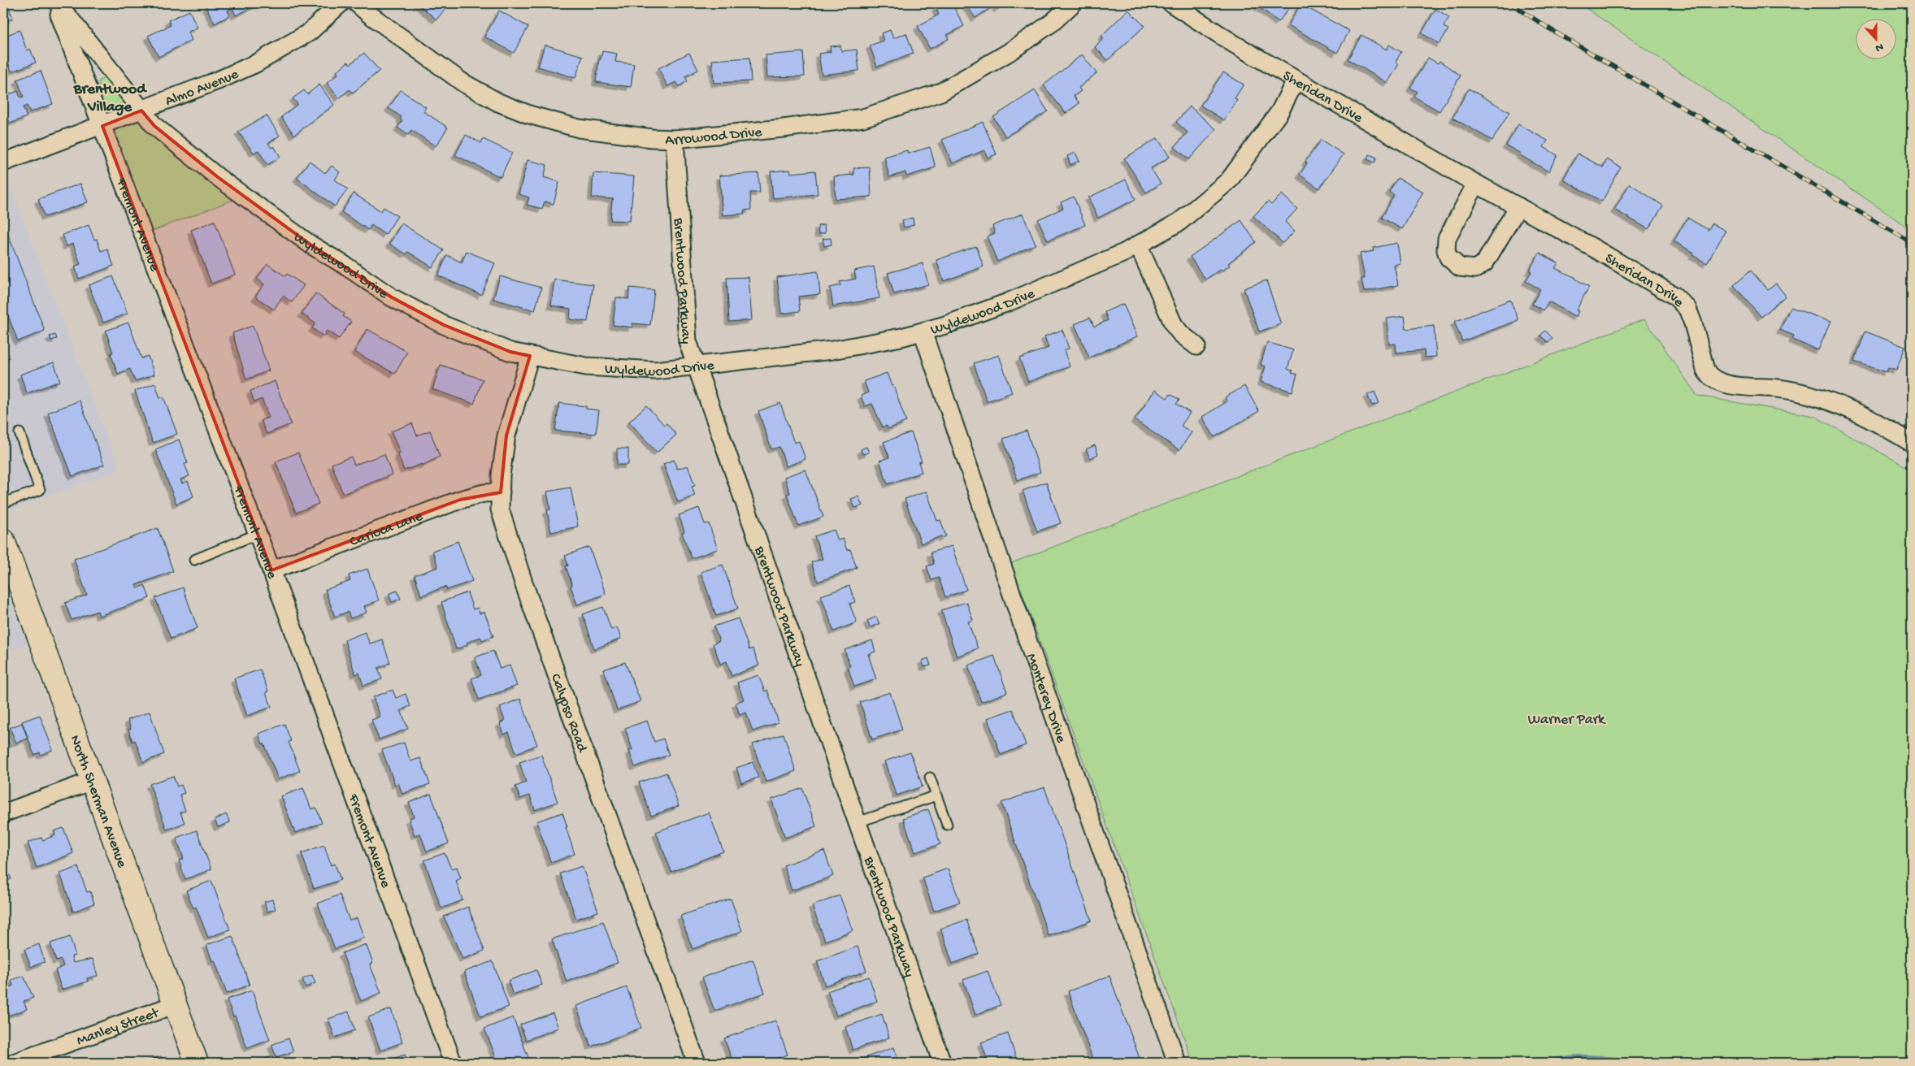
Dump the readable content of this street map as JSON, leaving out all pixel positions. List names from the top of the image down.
{
  "streets": {
    "street": [
      "Almo Avenue",
      "Sheridan Drive",
      "Arrowood Drive",
      "Fremont Avenue",
      "Wyldewood Drive",
      "Brentwood Parkway",
      "Carioca Lane",
      "Monterey Drive",
      "Calypso Road",
      "North Sherman Avenue",
      "Manley Street"
    ]
  },
  "crossings": [
    ["Almo Avenue", "Fremont Avenue"],
    ["Almo Avenue", "Wyldewood Drive"],
    ["Sheridan Drive", "Wyldewood Drive"],
    ["Arrowood Drive", "Brentwood Parkway"],
    ["Fremont Avenue", "Wyldewood Drive"],
    ["Fremont Avenue", "Carioca Lane"],
    ["Wyldewood Drive", "Brentwood Parkway"],
    ["Wyldewood Drive", "Monterey Drive"],
    ["Wyldewood Drive", "Calypso Road"],
    ["Carioca Lane", "Calypso Road"],
    ["North Sherman Avenue", "Manley Street"]
  ],
  "districts": ["Brentwood Village"],
  "parks": ["Warner Park"],
  "north": "bottom"
}
